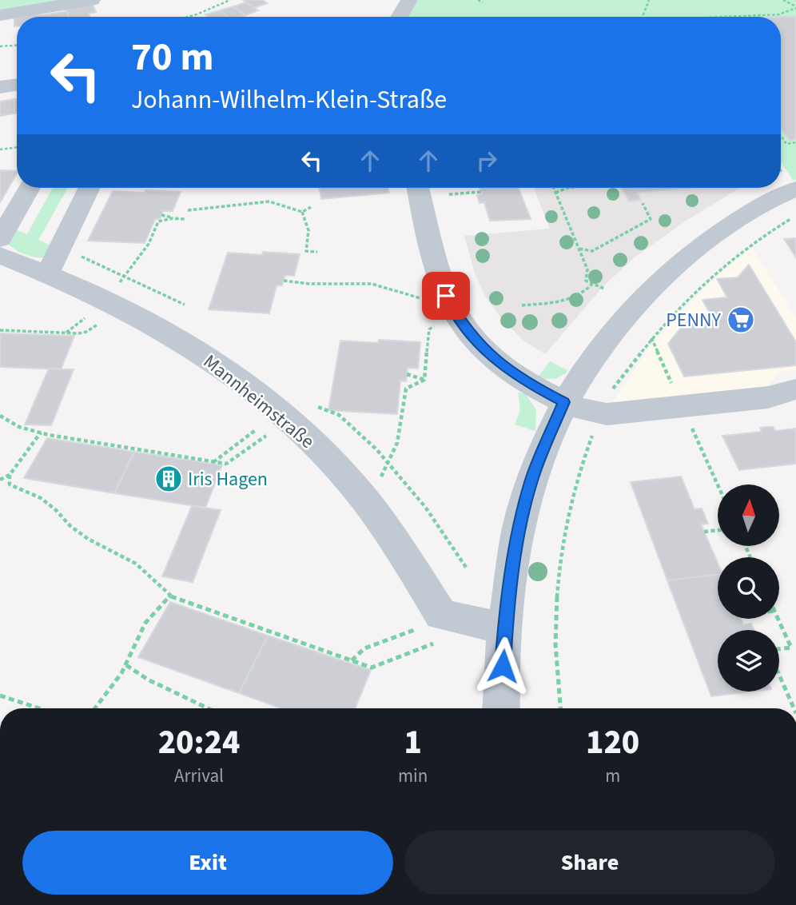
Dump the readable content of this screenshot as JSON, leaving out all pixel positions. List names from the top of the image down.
{
  "streets": {
    "street": ["Mannheimstraße"]
  },
  "places": {
    "supermarket": ["PENNY"],
    "building": ["Iris Hagen"]
  },
  "north": "top",
  "page": {
    "turn": ["70 m", "Johann-Wilhelm-Klein-Straße"],
    "eta": [
      "20:24",
      "Arrival",
      "1",
      "min",
      "120",
      "m"
    ],
    "buttons": ["Exit", "Share"]
  }
}
